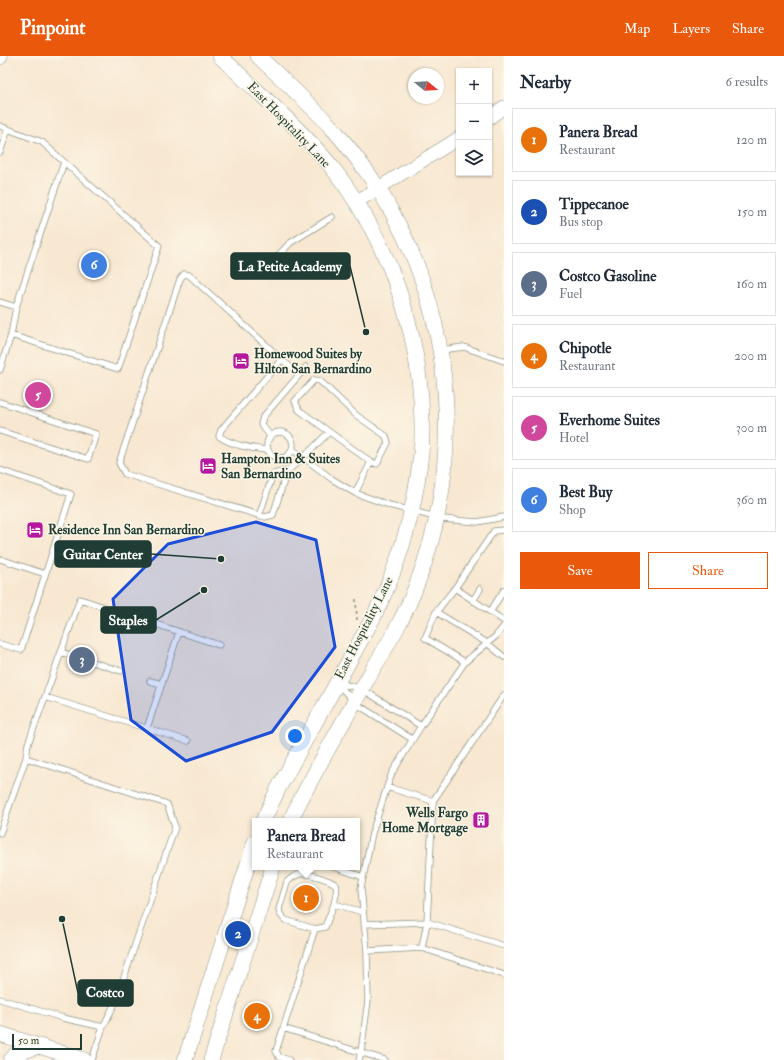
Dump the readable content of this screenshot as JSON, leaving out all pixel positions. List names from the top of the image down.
{
  "streets": {
    "main road": ["East Hospitality Lane"]
  },
  "places": {
    "other": [
      "La Petite Academy",
      "Guitar Center",
      "Staples",
      "Costco"
    ],
    "hotel": ["Homewood Suites by Hilton San Bernardino", "Hampton Inn & Suites San Bernardino", "Residence Inn San Bernardino"],
    "building": ["Wells Fargo Home Mortgage"]
  },
  "scale_bar": "50 m",
  "north": "right",
  "page": {
    "header": "Pinpoint",
    "nav": ["Map", "Layers", "Share"],
    "heading": ["Nearby", "6 results"],
    "map_buttons": ["+", "−"],
    "list": [
      {
        "mark": "1",
        "name": "Panera Bread",
        "note": "Restaurant",
        "value": "120 m"
      },
      {
        "mark": "2",
        "name": "Tippecanoe",
        "note": "Bus stop",
        "value": "150 m"
      },
      {
        "mark": "3",
        "name": "Costco Gasoline",
        "note": "Fuel",
        "value": "160 m"
      },
      {
        "mark": "4",
        "name": "Chipotle",
        "note": "Restaurant",
        "value": "200 m"
      },
      {
        "mark": "5",
        "name": "Everhome Suites",
        "note": "Hotel",
        "value": "300 m"
      },
      {
        "mark": "6",
        "name": "Best Buy",
        "note": "Shop",
        "value": "360 m"
      }
    ],
    "pins": [
      "6",
      "5",
      "3",
      "1",
      "2",
      "4"
    ],
    "buttons": ["Save", "Share"],
    "popup": ["Panera Bread", "Restaurant"],
    "scale": "50 m"
  }
}
